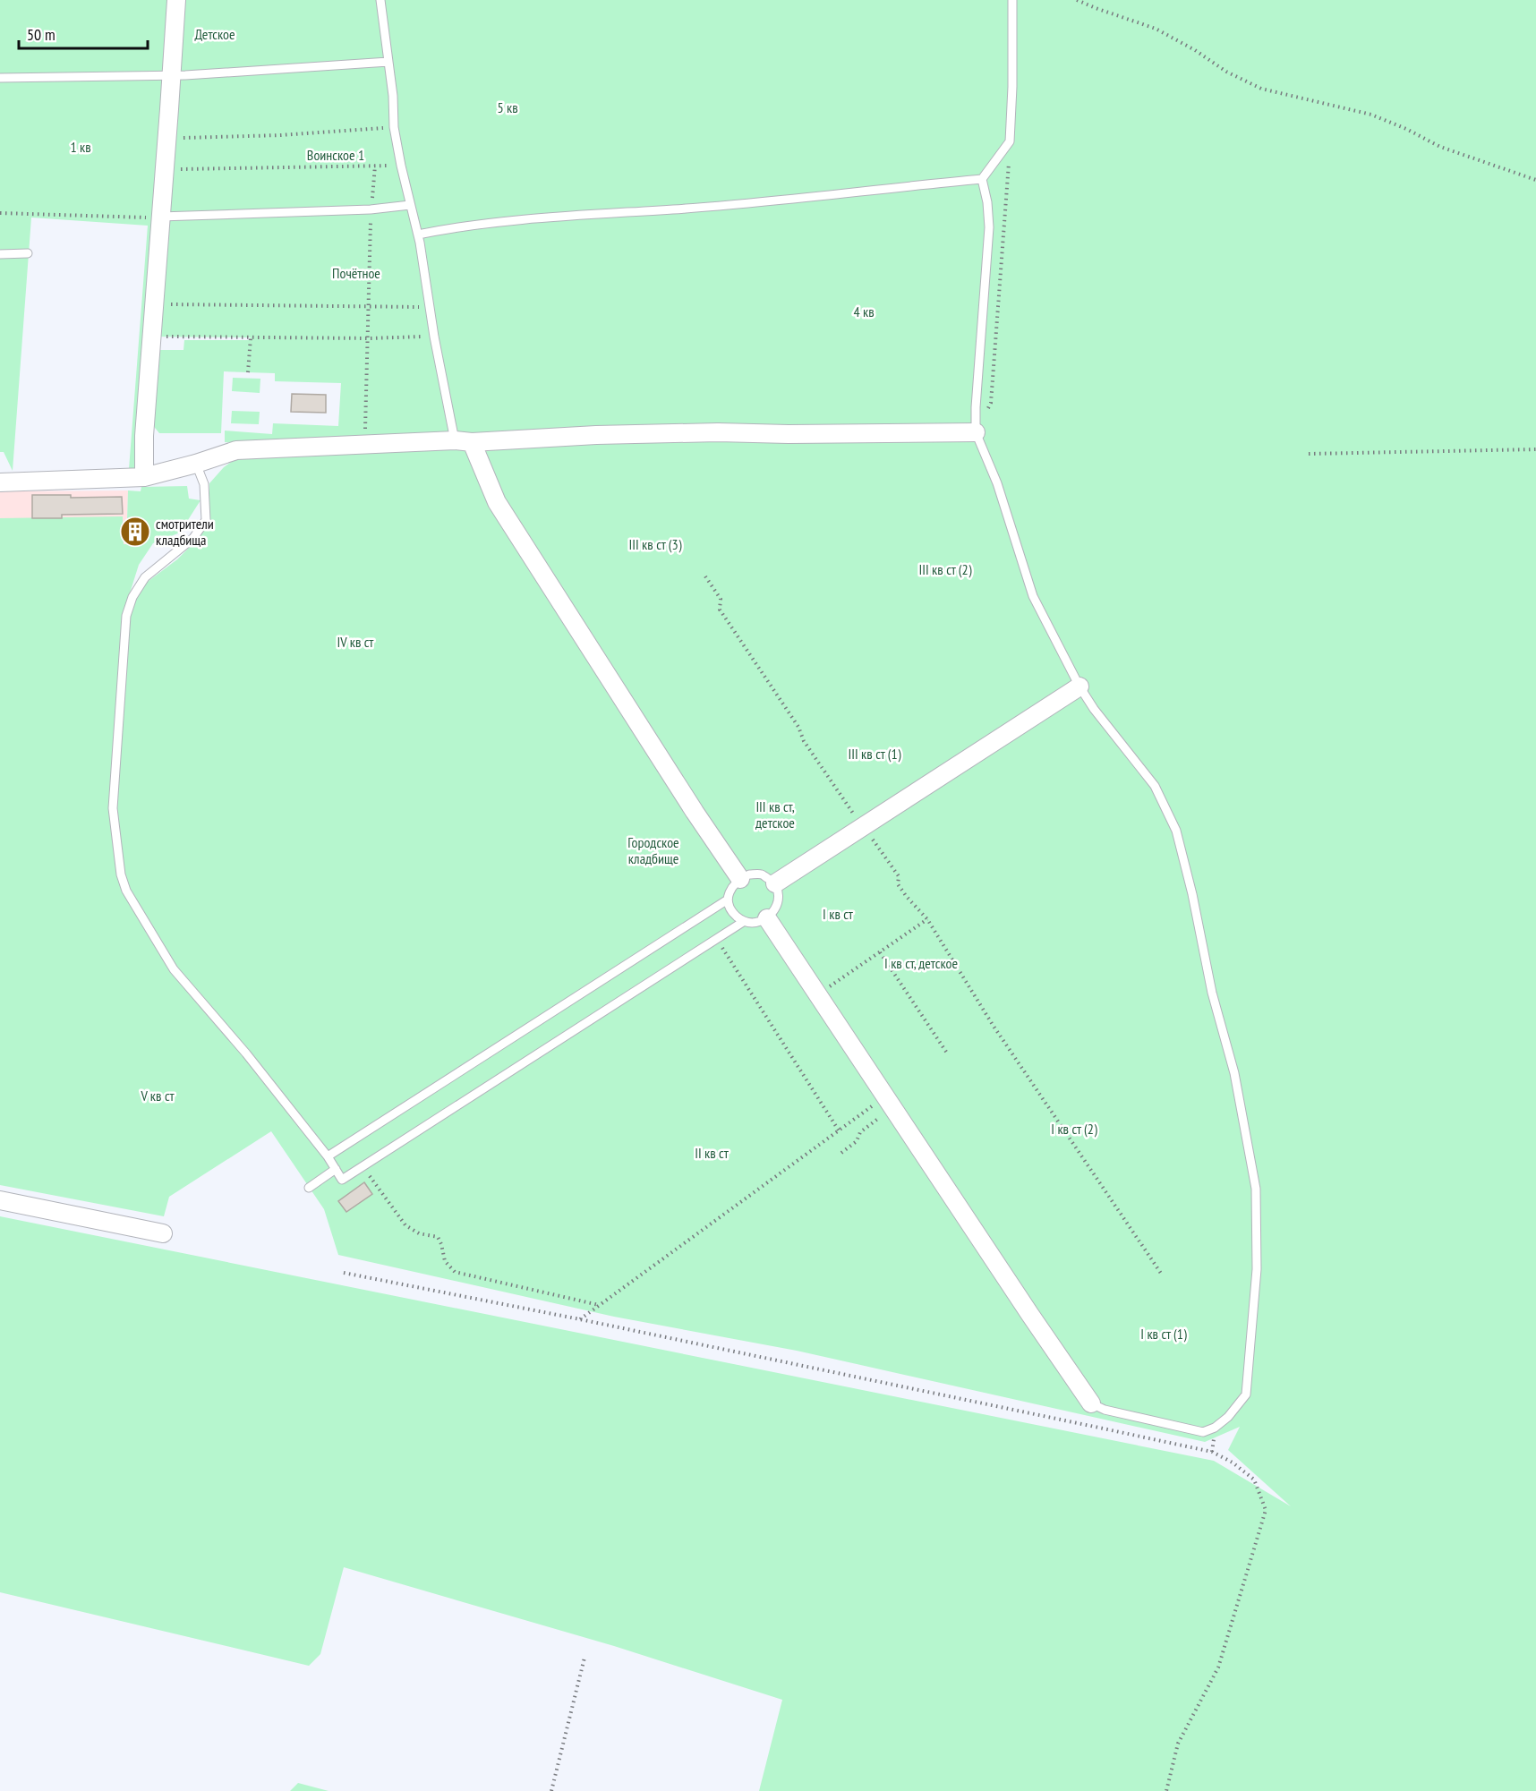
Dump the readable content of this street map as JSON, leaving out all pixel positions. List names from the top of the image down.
{
  "parks": [
    "Детское",
    "5 кв",
    "1 кв",
    "Воинское 1",
    "Почётное",
    "4 кв",
    "III кв ст (3)",
    "III кв ст (2)",
    "IV кв ст",
    "III кв ст (1)",
    "III кв ст, детское",
    "Городское кладбище",
    "I кв ст",
    "I кв ст, детское",
    "V кв ст",
    "I кв ст (2)",
    "II кв ст",
    "I кв ст (1)"
  ],
  "places": {
    "building": ["смотрители кладбища"]
  },
  "scale_bar": "50 m"
}
